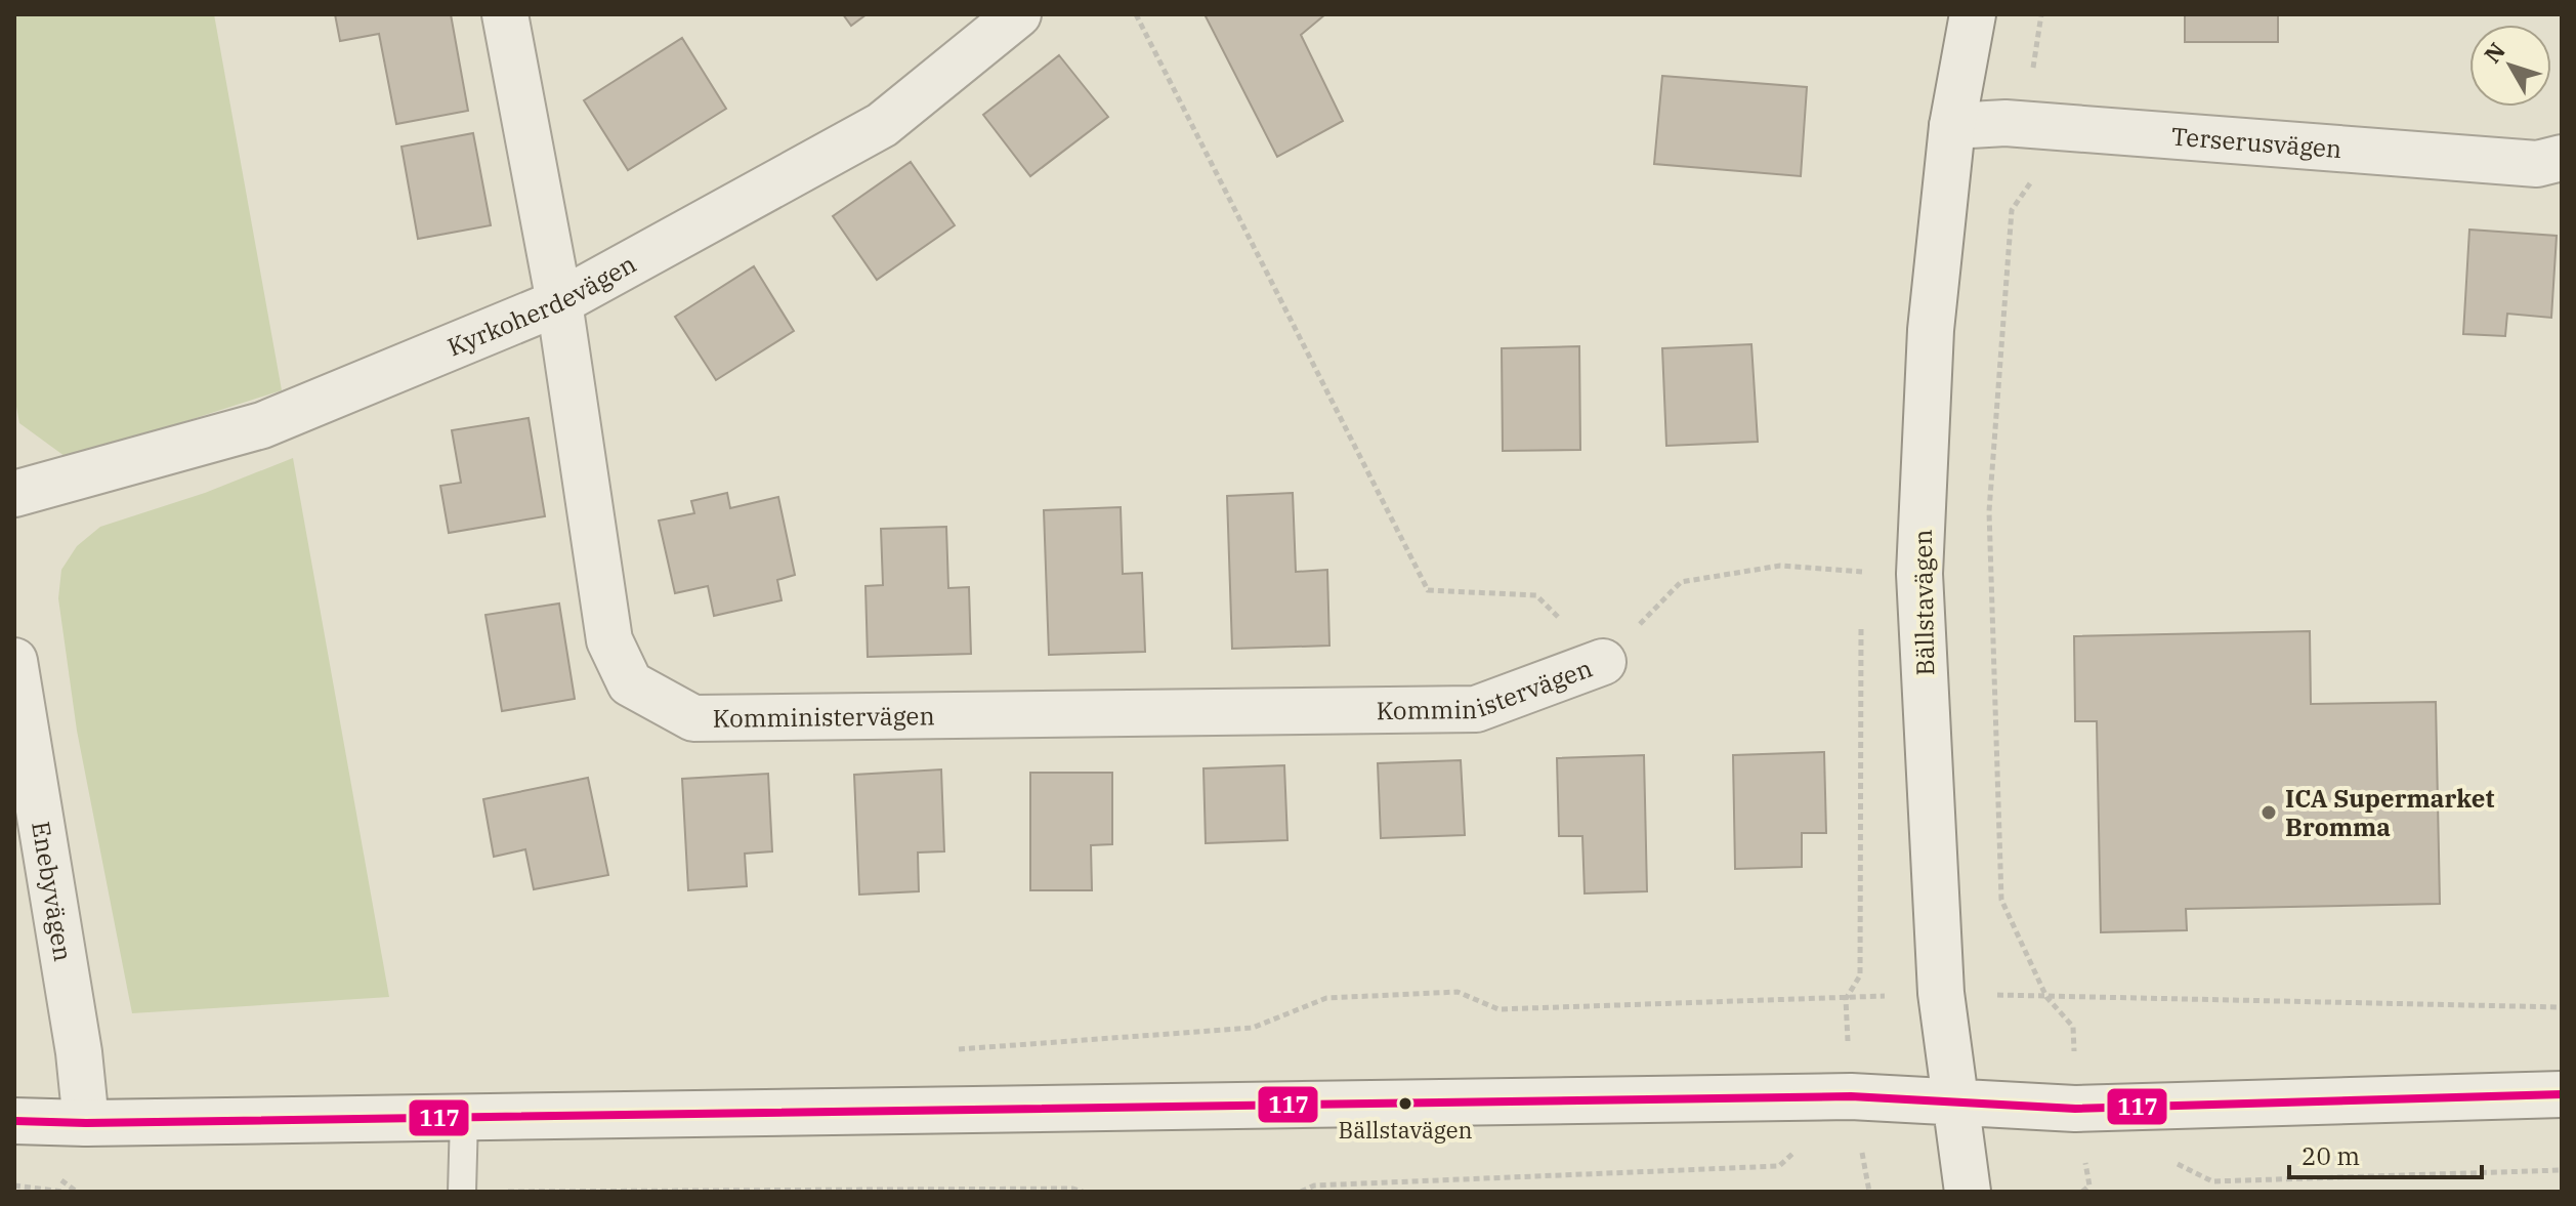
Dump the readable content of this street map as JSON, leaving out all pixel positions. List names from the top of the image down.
{
  "streets": {
    "street": [
      "Terserusvägen",
      "Kyrkoherdevägen",
      "Bällstavägen",
      "Komministervägen",
      "Enebyvägen"
    ]
  },
  "crossings": [
    ["Terserusvägen", "Bällstavägen"],
    ["Kyrkoherdevägen", "Komministervägen"]
  ],
  "places": ["ICA Supermarket Bromma", "Bällstavägen"],
  "lines": ["transit line 117"],
  "scale_bar": "20 m",
  "north": "top left"
}
